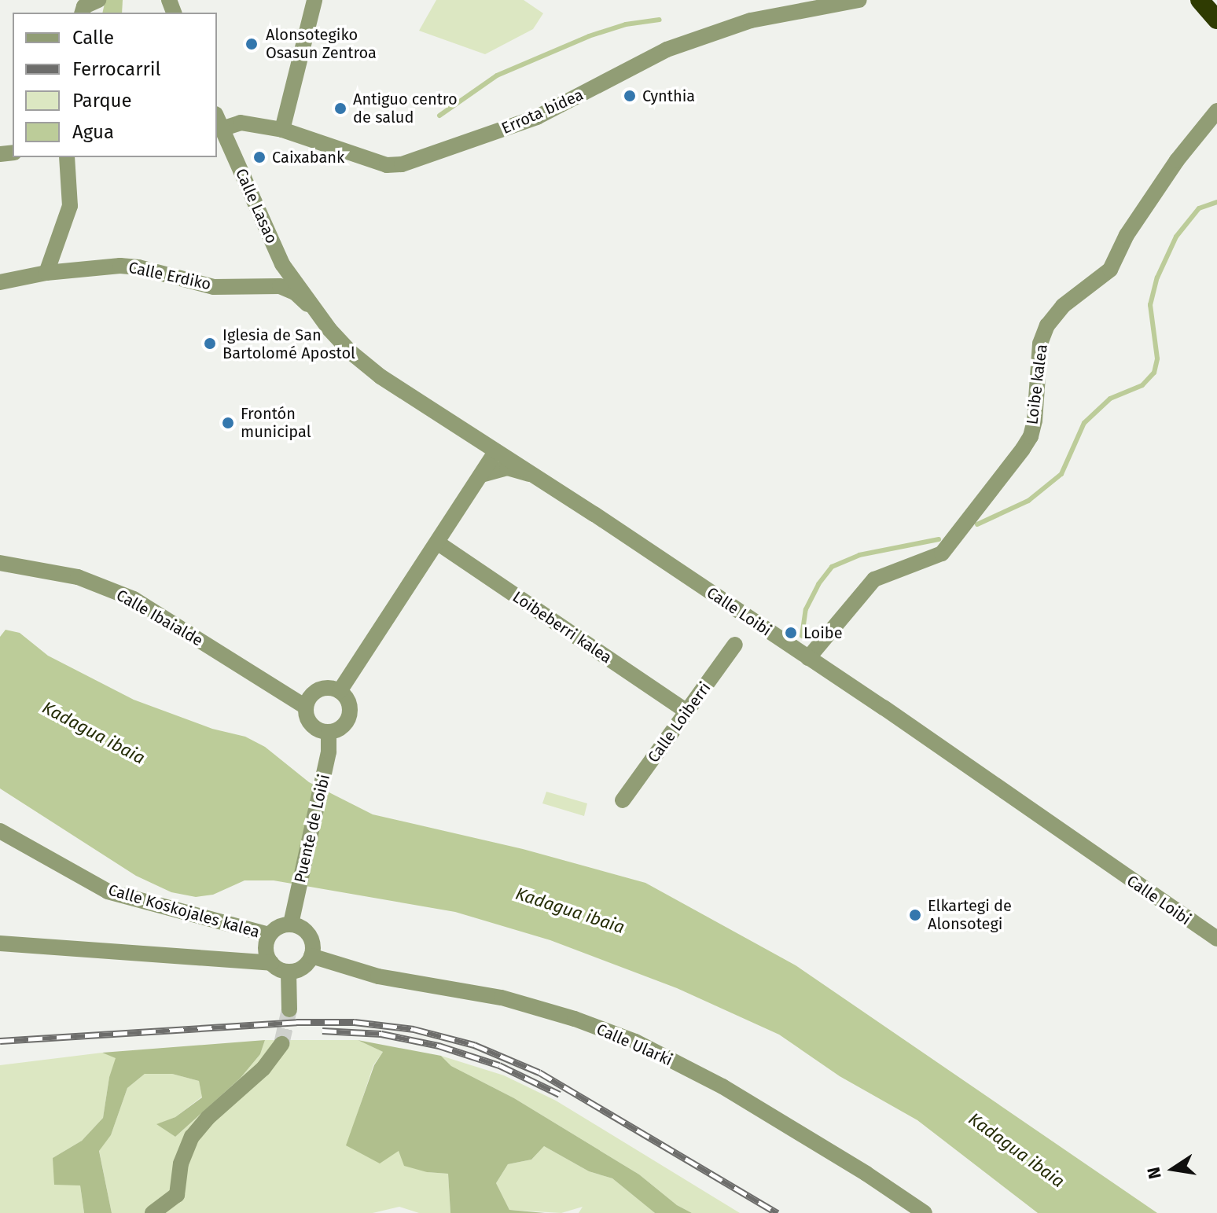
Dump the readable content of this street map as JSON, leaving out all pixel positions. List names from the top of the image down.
{
  "streets": {
    "street": [
      "Errota bidea",
      "Calle Lasao",
      "Calle Erdiko",
      "Loibe kalea",
      "Calle Loibi",
      "Calle Ibaialde",
      "Loibeberri kalea",
      "Calle Loiberri",
      "Puente de Loibi",
      "Calle Koskojales kalea",
      "Calle Ularki"
    ]
  },
  "crossings": [
    ["Errota bidea", "Calle Lasao"],
    ["Calle Lasao", "Calle Loibi"],
    ["Loibe kalea", "Calle Loibi"],
    ["Calle Ibaialde", "Puente de Loibi"],
    ["Loibeberri kalea", "Calle Loiberri"],
    ["Puente de Loibi", "Calle Koskojales kalea"],
    ["Puente de Loibi", "Calle Ularki"],
    ["Calle Koskojales kalea", "Calle Ularki"]
  ],
  "water": ["Kadagua ibaia"],
  "places": [
    "Alonsotegiko Osasun Zentroa",
    "Cynthia",
    "Antiguo centro de salud",
    "Caixabank",
    "Iglesia de San Bartolomé Apostol",
    "Frontón municipal",
    "Loibe",
    "Elkartegi de Alonsotegi"
  ],
  "legend": [
    "Calle",
    "Ferrocarril",
    "Parque",
    "Agua"
  ],
  "north": "left"
}
